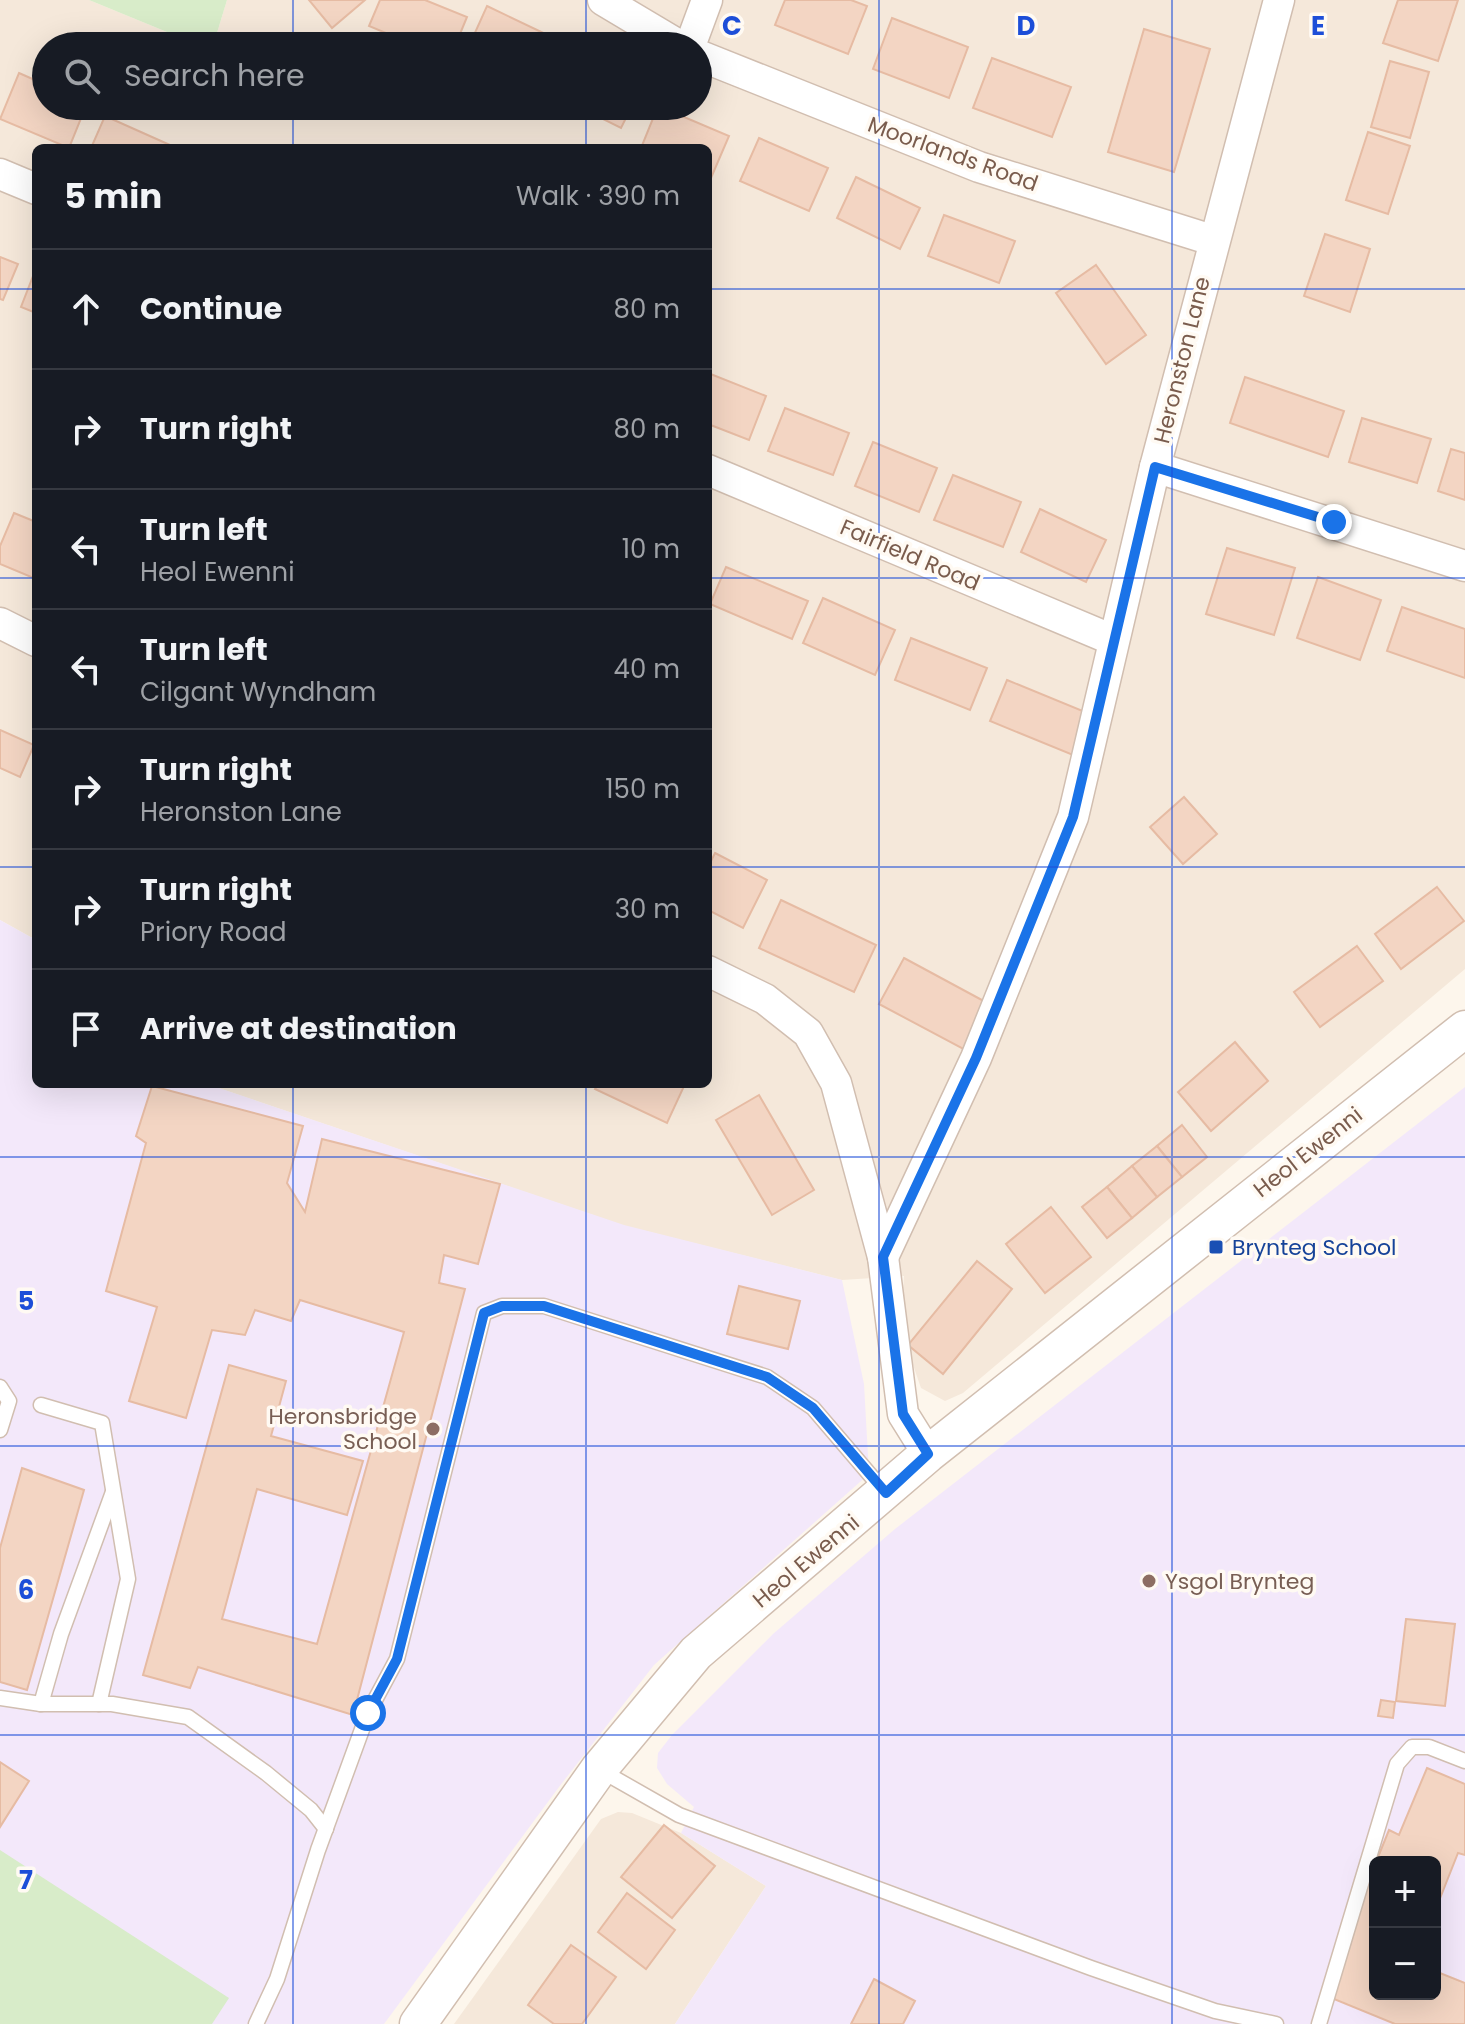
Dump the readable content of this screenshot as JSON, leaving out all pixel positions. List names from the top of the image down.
{
  "streets": {
    "street": [
      "Moorlands Road",
      "Heronston Lane",
      "Fairfield Road",
      "Heol Ewenni"
    ]
  },
  "crossings": [
    ["Moorlands Road", "Heronston Lane"],
    ["Heronston Lane", "Fairfield Road"]
  ],
  "places": {
    "transit": ["Brynteg School"],
    "other": ["Heronsbridge School", "Ysgol Brynteg"]
  },
  "page": {
    "search": "Search here",
    "heading": ["5 min", "Walk · 390 m"],
    "list": [
      ["Continue", "80 m"],
      ["Turn right", "80 m"],
      ["Turn left", "Heol Ewenni", "10 m"],
      ["Turn left", "Cilgant Wyndham", "40 m"],
      ["Turn right", "Heronston Lane", "150 m"],
      ["Turn right", "Priory Road", "30 m"],
      "Arrive at destination"
    ],
    "map_buttons": ["+", "−"]
  },
  "grid": {
    "columns": ["C", "D", "E"],
    "rows": ["5", "6", "7"]
  }
}
